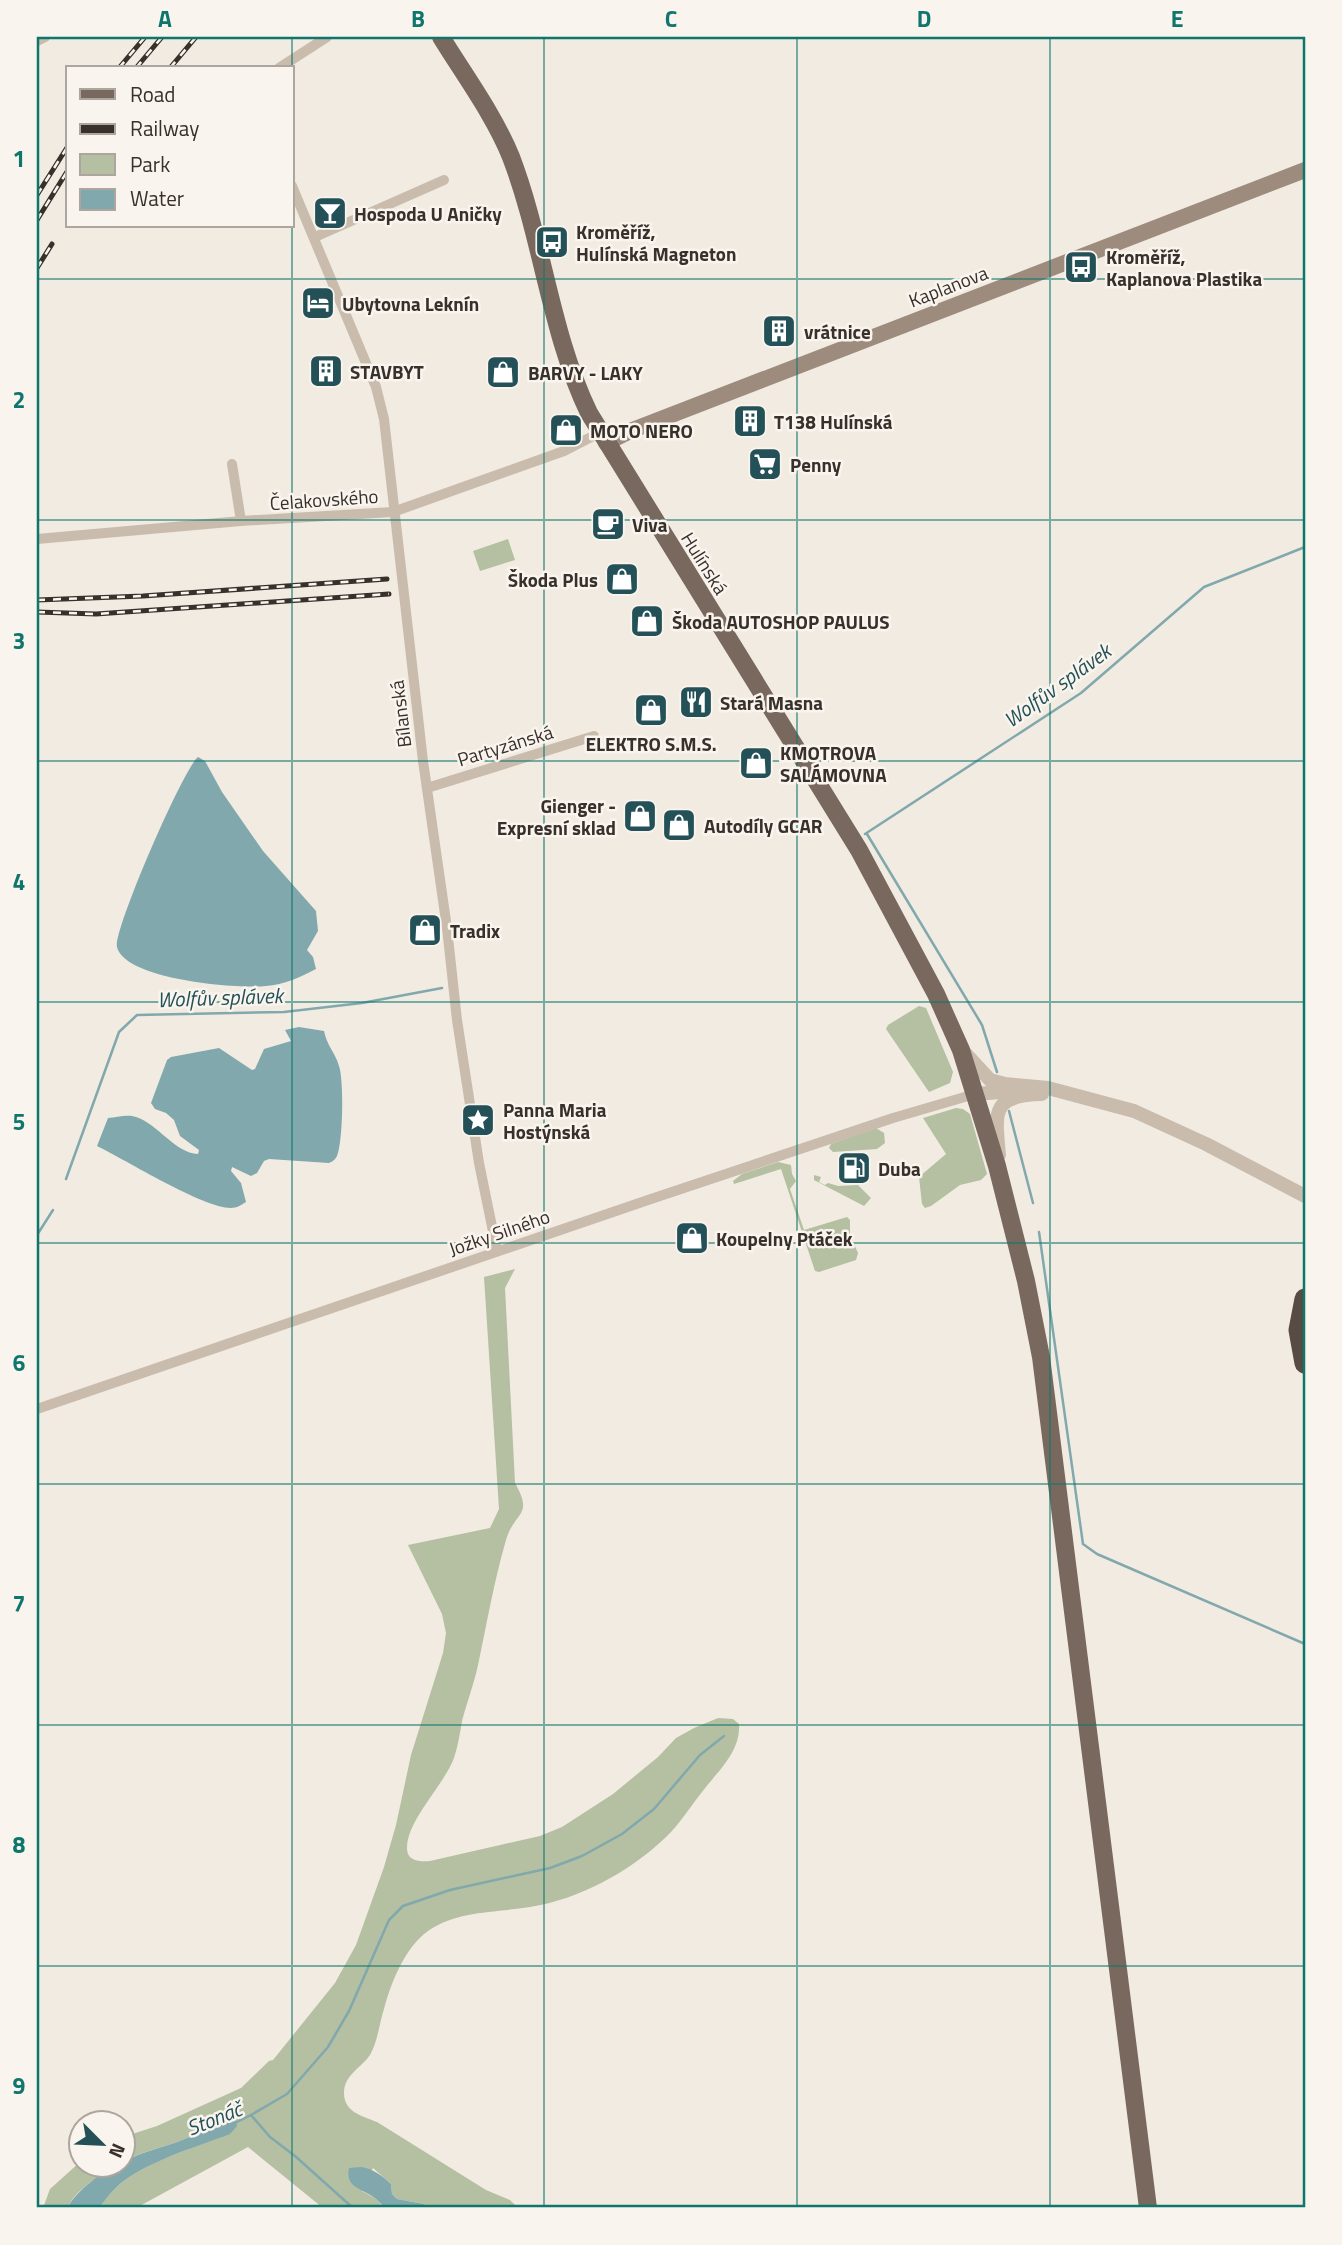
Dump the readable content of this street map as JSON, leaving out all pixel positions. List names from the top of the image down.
{
  "streets": {
    "main road": ["Kaplanova", "Hulínská"],
    "street": [
      "Čelakovského",
      "Bílanská",
      "Partyzánská",
      "Jožky Silného"
    ]
  },
  "crossings": [
    ["Kaplanova", "Čelakovského"],
    ["Kaplanova", "Hulínská"],
    ["Čelakovského", "Hulínská"],
    ["Čelakovského", "Bílanská"],
    ["Hulínská", "Jožky Silného"],
    ["Bílanská", "Partyzánská"],
    ["Bílanská", "Jožky Silného"]
  ],
  "water": ["Wolfův splávek", "Stonáč"],
  "places": {
    "bar": ["Hospoda U Aničky"],
    "bus stop": ["Kroměříž, Hulínská Magneton", "Kroměříž, Kaplanova Plastika"],
    "hotel": ["Ubytovna Leknín"],
    "building": ["vrátnice", "STAVBYT", "T138 Hulínská"],
    "shop": [
      "BARVY - LAKY",
      "MOTO NERO",
      "Škoda Plus",
      "Škoda AUTOSHOP PAULUS",
      "ELEKTRO S.M.S.",
      "KMOTROVA SALÁMOVNA",
      "Gienger - Expresní sklad",
      "Autodíly GCAR",
      "Tradix",
      "Koupelny Ptáček"
    ],
    "supermarket": ["Penny"],
    "cafe": ["Viva"],
    "restaurant": ["Stará Masna"],
    "place": ["Panna Maria Hostýnská"],
    "fuel station": ["Duba"]
  },
  "legend": [
    "Road",
    "Railway",
    "Park",
    "Water"
  ],
  "north": "bottom right",
  "grid": {
    "columns": [
      "A",
      "B",
      "C",
      "D",
      "E"
    ],
    "rows": [
      "1",
      "2",
      "3",
      "4",
      "5",
      "6",
      "7",
      "8",
      "9"
    ]
  }
}
